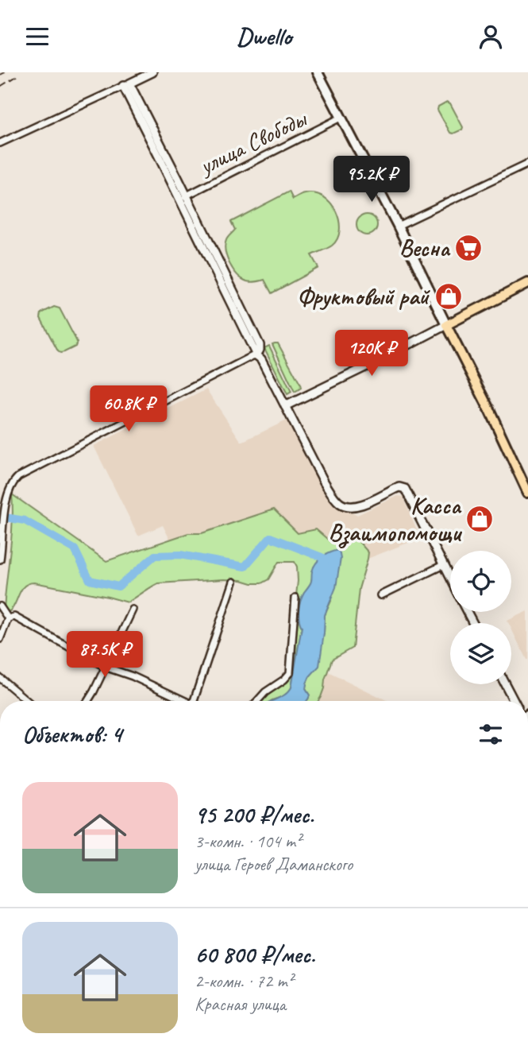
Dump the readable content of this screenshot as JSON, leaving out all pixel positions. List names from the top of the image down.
{
  "streets": {
    "street": ["улица Свободы"]
  },
  "places": {
    "supermarket": ["Весна"],
    "shop": ["Фруктовый рай", "Касса Взаимопомощи"]
  },
  "page": {
    "header": "Dwello",
    "price": [
      "95.2K ₽",
      "120K ₽",
      "60.8K ₽",
      "87.5K ₽"
    ],
    "heading": "Объектов: 4",
    "list": [
      {
        "name": "95 200 ₽/мес.",
        "note": "3-комн. · 104 m² · улица Героев Даманского"
      },
      {
        "name": "60 800 ₽/мес.",
        "note": "2-комн. · 72 m² · Красная улица"
      }
    ]
  }
}
